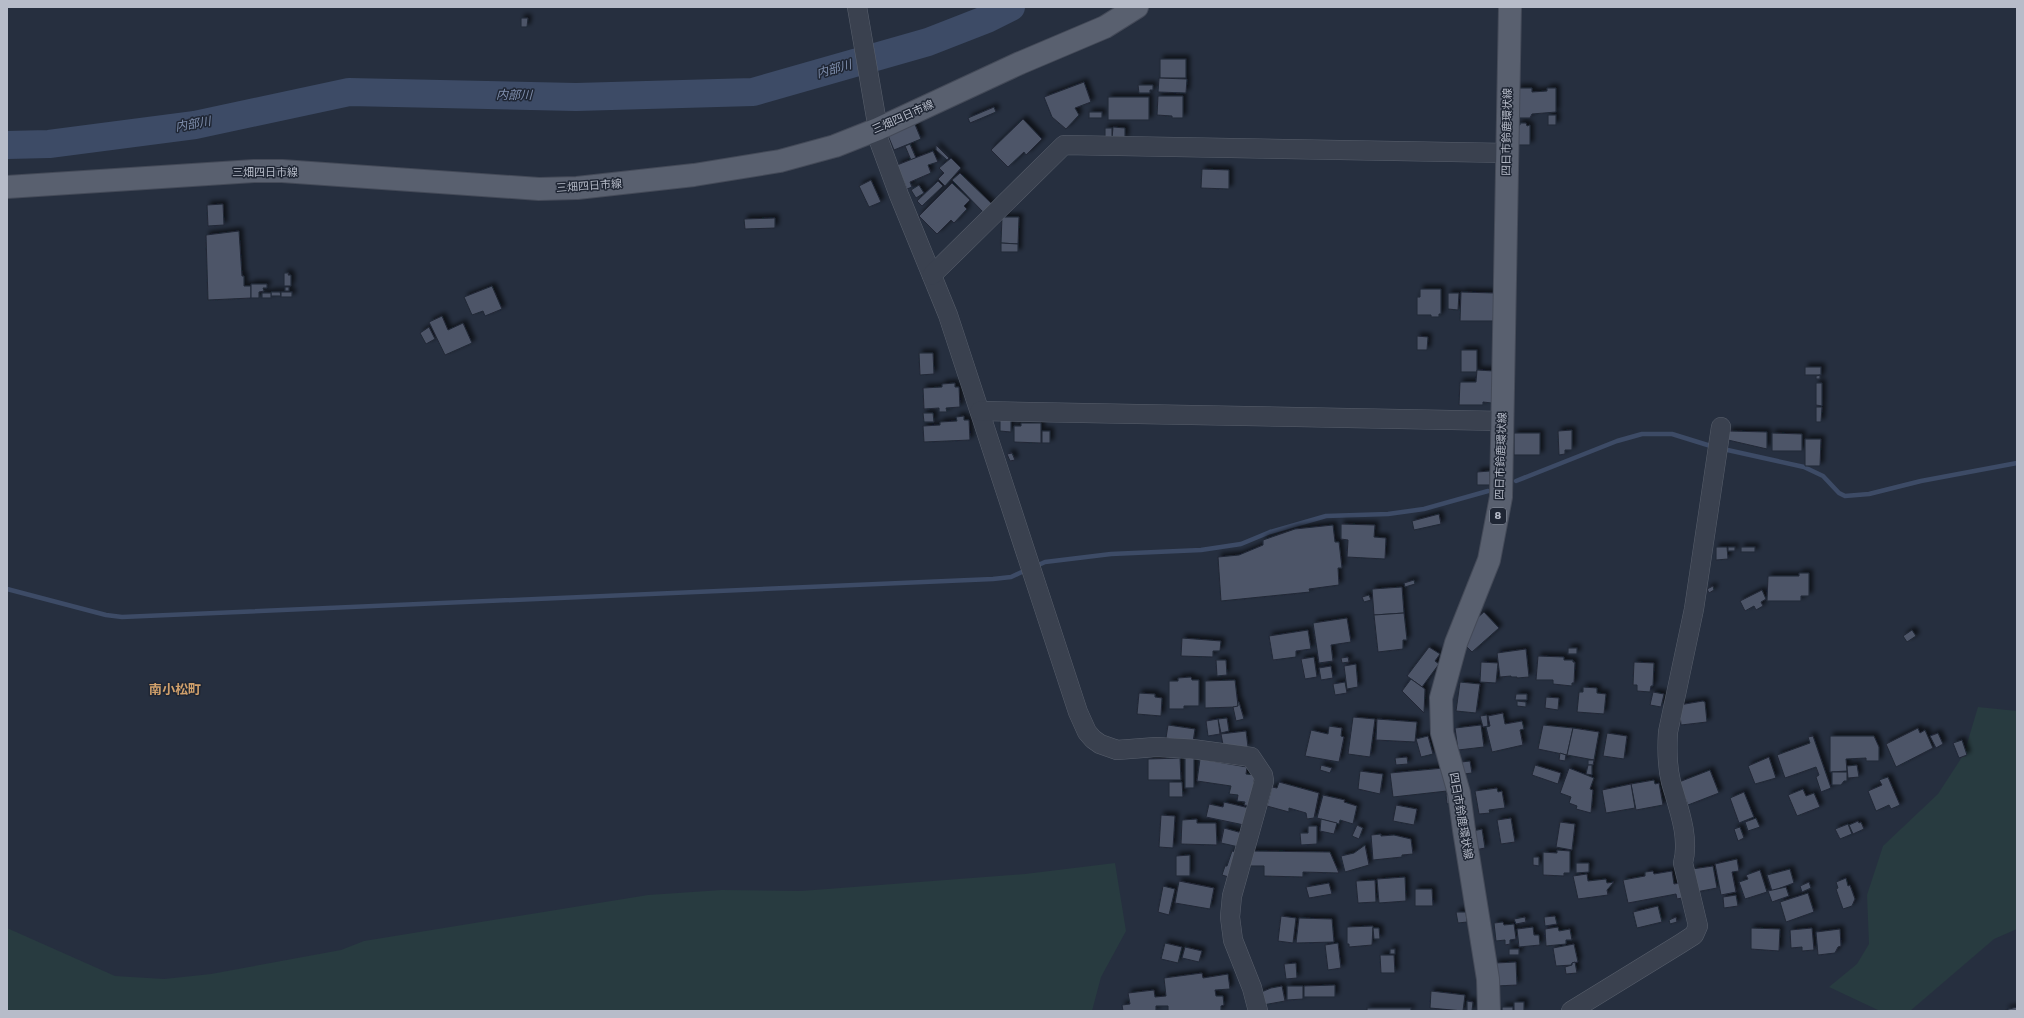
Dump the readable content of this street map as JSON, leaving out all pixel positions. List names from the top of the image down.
{
  "streets": {
    "main road": ["三畑四日市線", "四日市鈴鹿環状線", "8"]
  },
  "districts": ["南小松町"],
  "water": ["内部川"]
}
